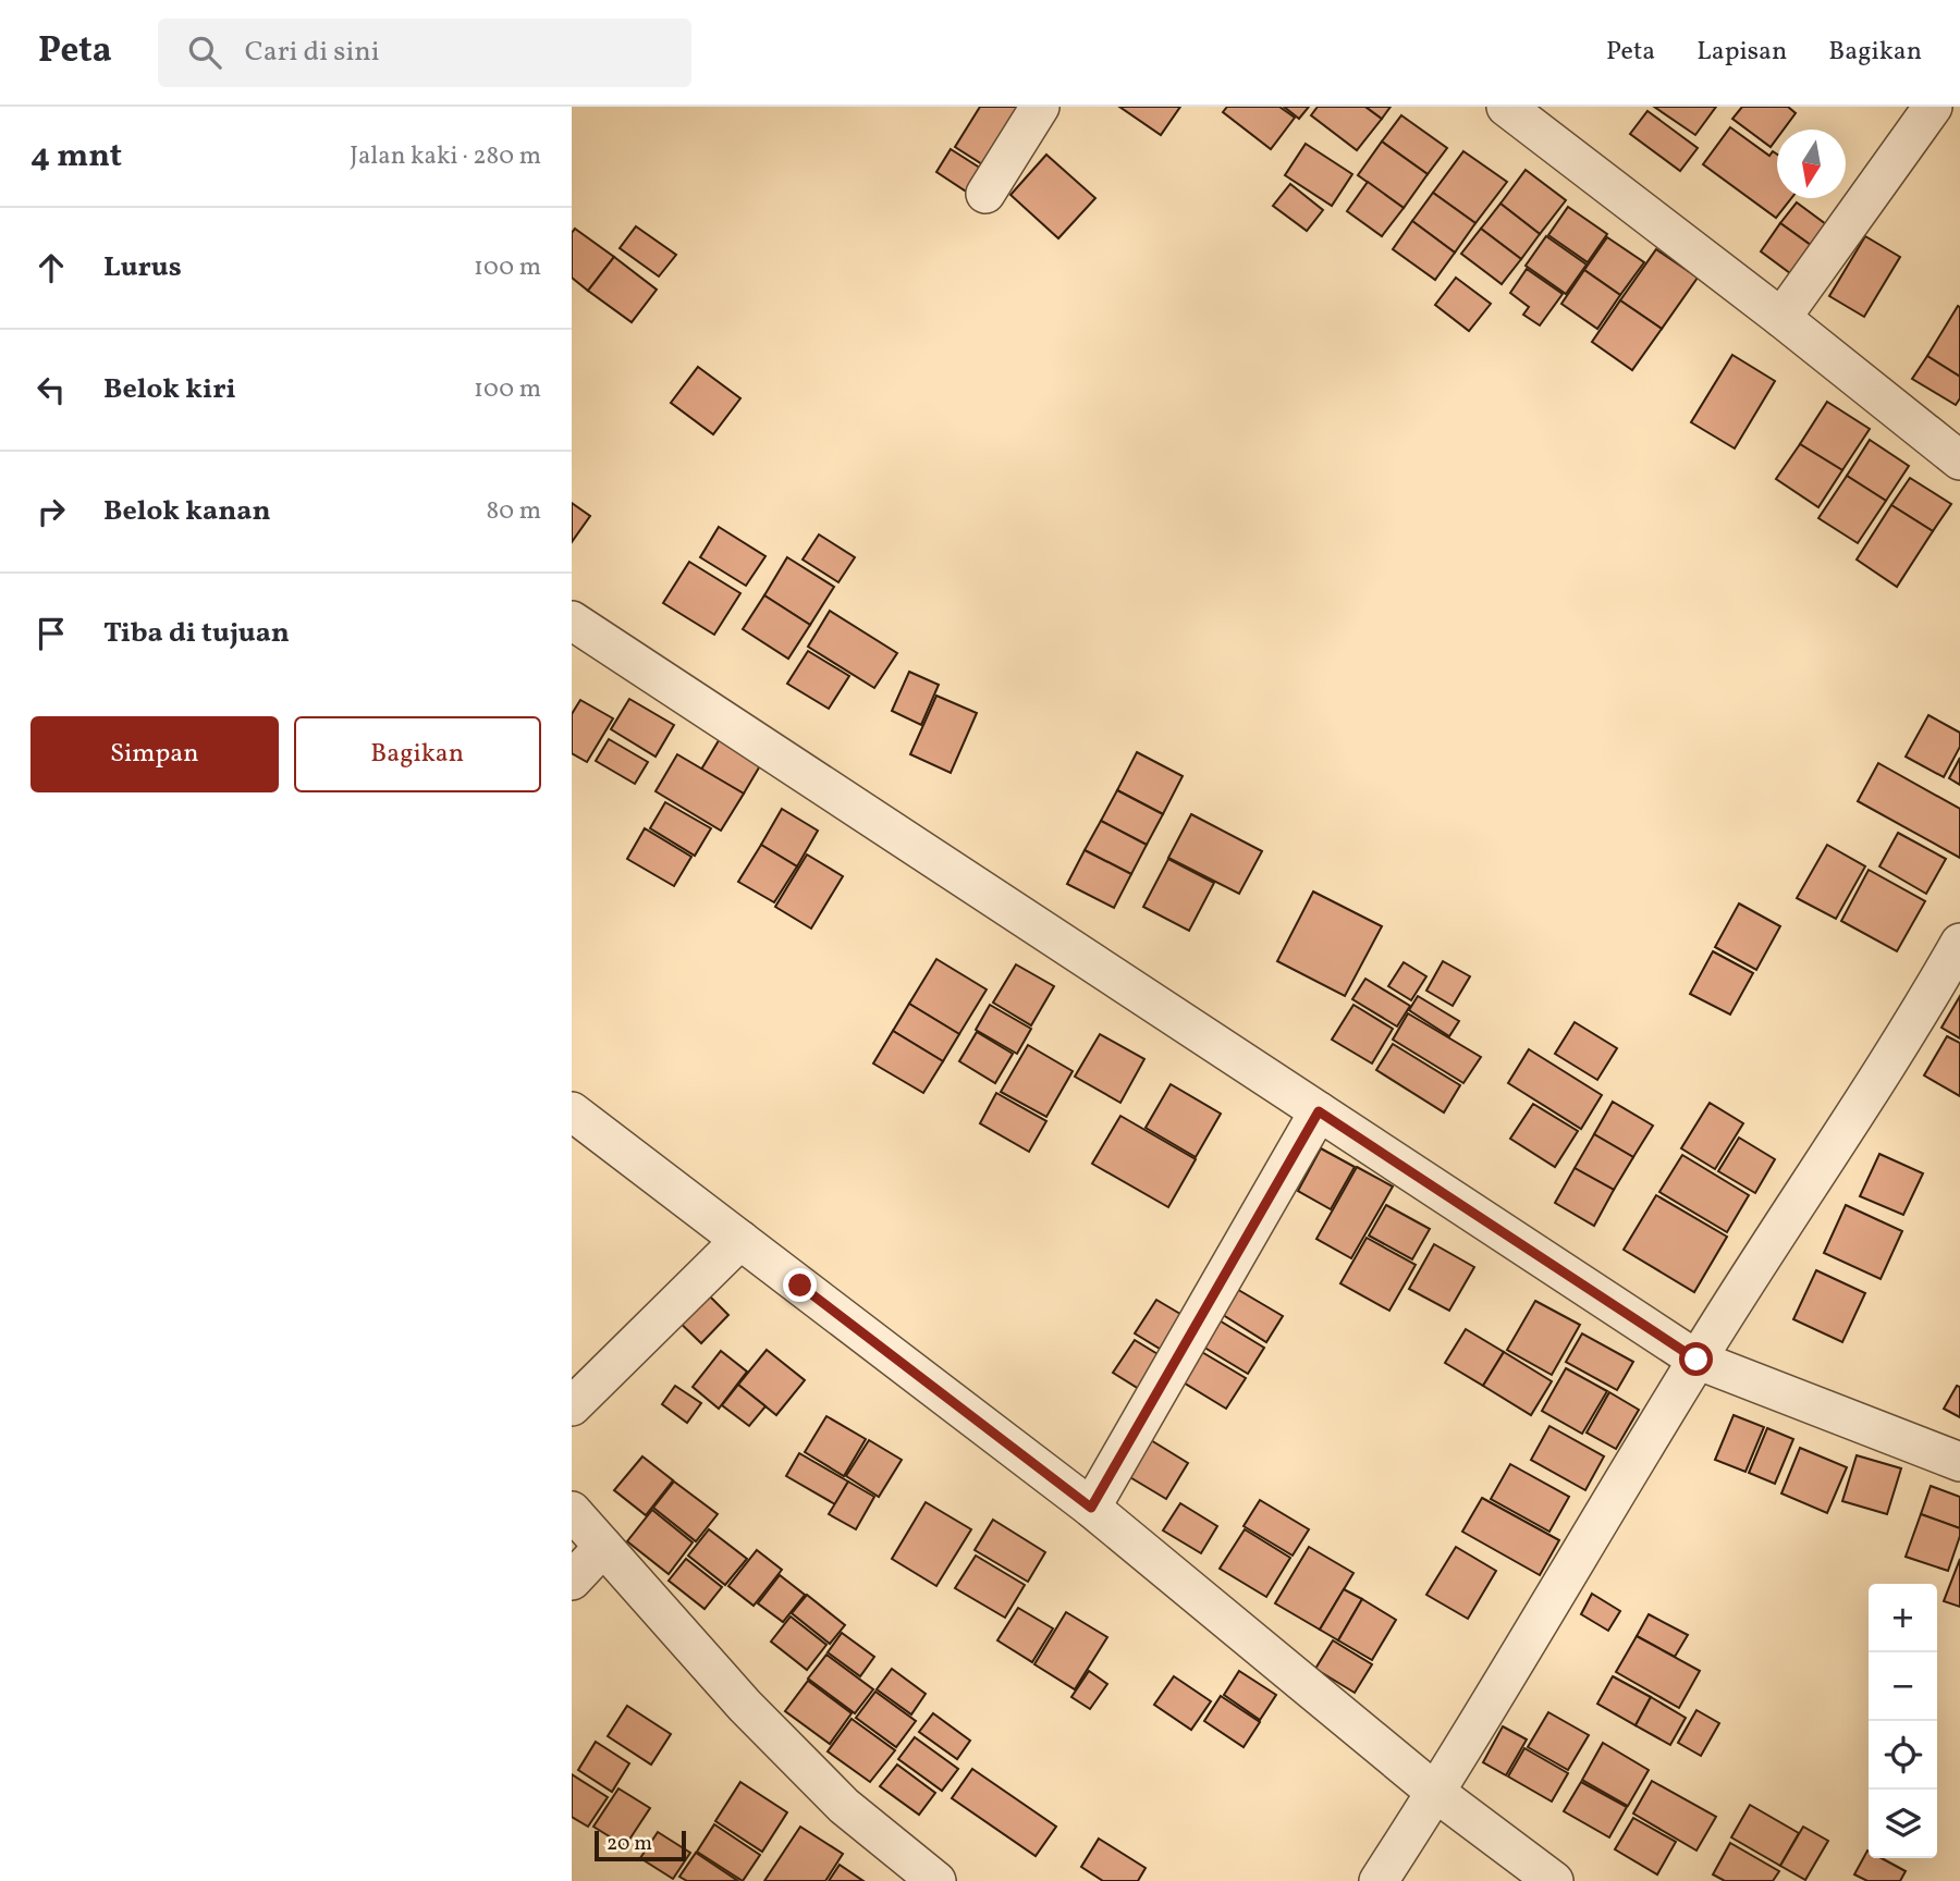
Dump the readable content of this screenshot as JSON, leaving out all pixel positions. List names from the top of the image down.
{
  "scale_bar": "20 m",
  "north": "bottom",
  "page": {
    "header": "Peta",
    "search": "Cari di sini",
    "nav": ["Peta", "Lapisan", "Bagikan"],
    "heading": ["4 mnt", "Jalan kaki · 280 m"],
    "list": [
      ["Lurus", "100 m"],
      ["Belok kiri", "100 m"],
      ["Belok kanan", "80 m"],
      "Tiba di tujuan"
    ],
    "buttons": ["Simpan", "Bagikan"],
    "map_buttons": ["+", "−"],
    "scale": "20 m"
  }
}
